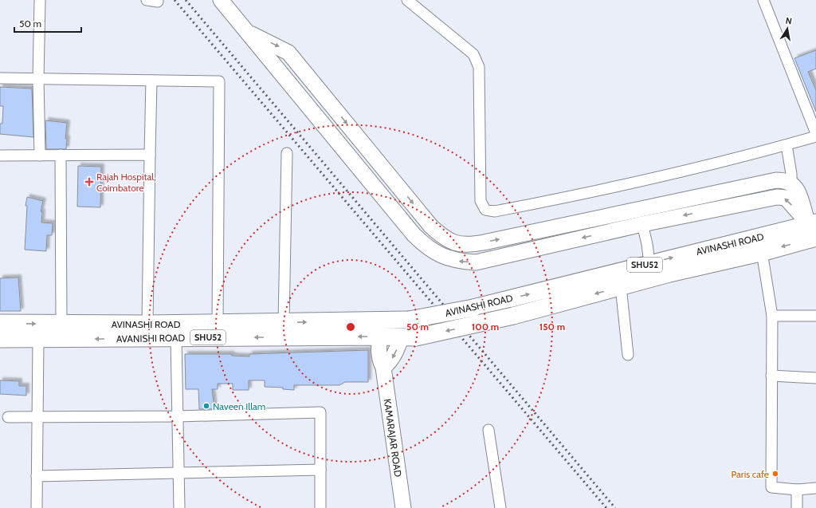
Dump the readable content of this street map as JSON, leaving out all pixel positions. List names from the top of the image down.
{
  "streets": {
    "main road": [
      "AVINASHI ROAD",
      "SHU52",
      "AVANISHI ROAD",
      "KAMARAJAR ROAD"
    ]
  },
  "crossings": [
    ["AVINASHI ROAD", "AVANISHI ROAD"],
    ["AVANISHI ROAD", "KAMARAJAR ROAD"]
  ],
  "one_way": ["AVANISHI ROAD"],
  "places": {
    "health": ["Rajah Hospital, Coimbatore"],
    "other": ["Naveen Illam", "Paris cafe"]
  },
  "scale_bar": "50 m",
  "north": "top",
  "rings": ["50 m", "100 m", "150 m"]
}
